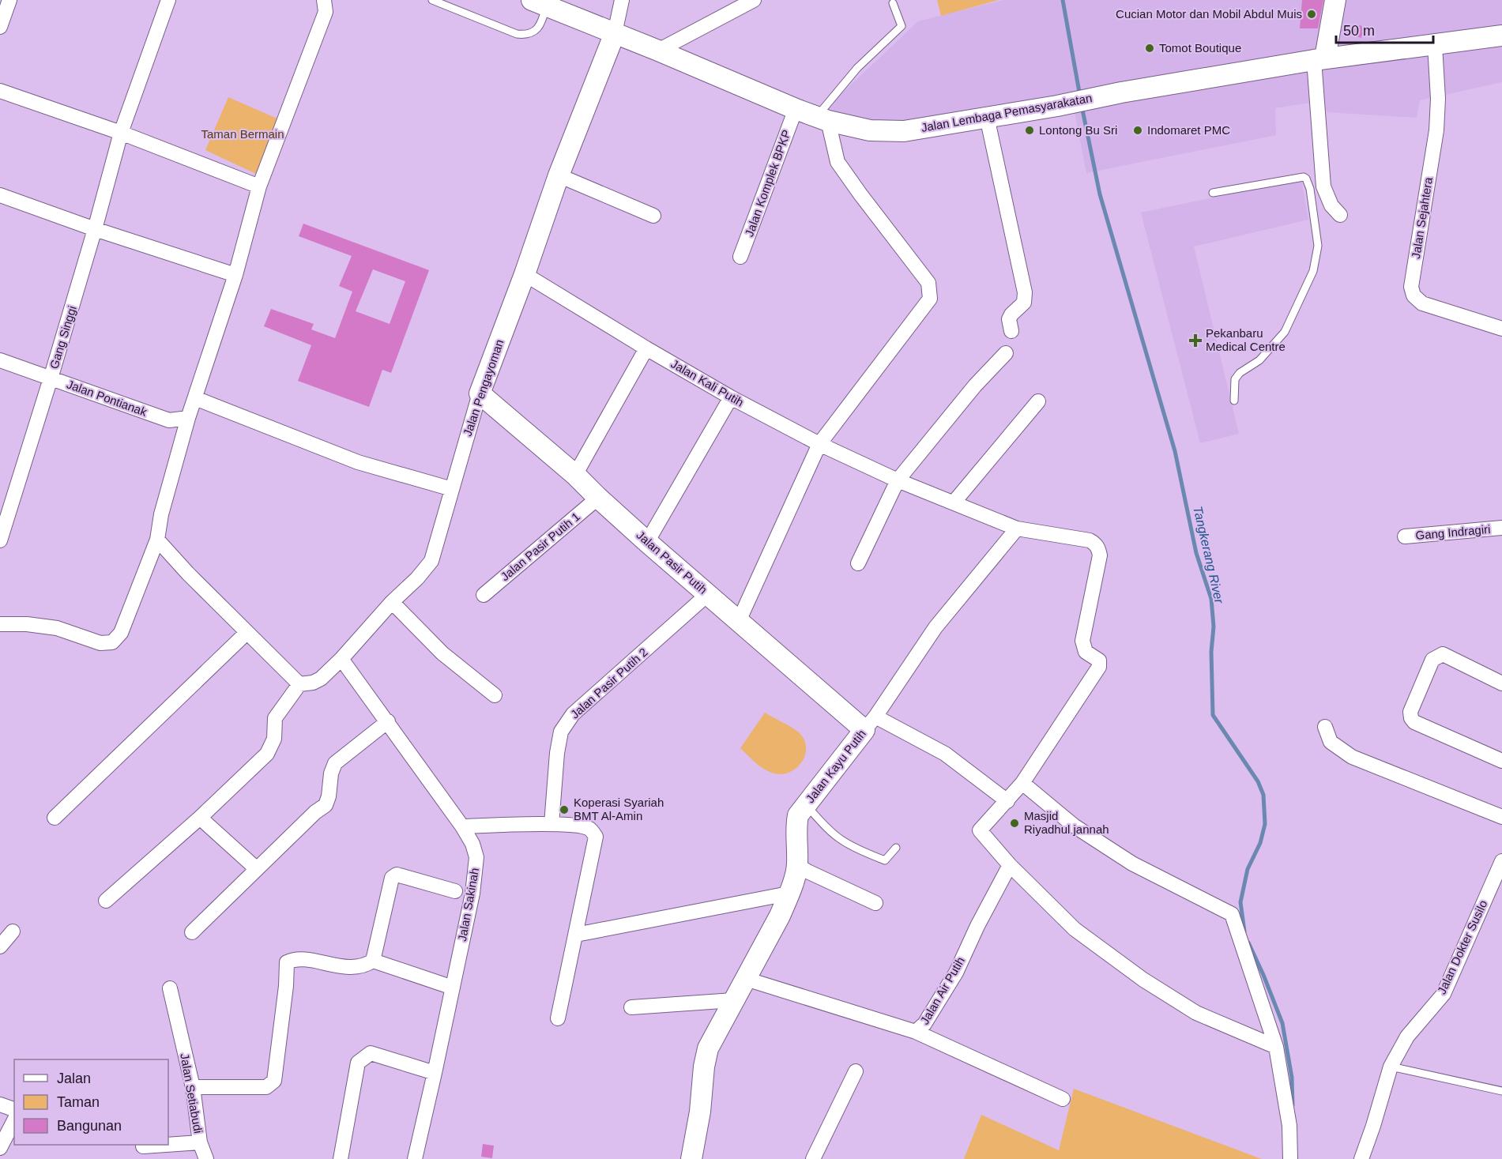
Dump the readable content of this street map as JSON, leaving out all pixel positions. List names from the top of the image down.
{
  "streets": {
    "street": [
      "Jalan Lembaga Pemasyarakatan",
      "Jalan Komplek BPKP",
      "Jalan Sejahtera",
      "Gang Singgi",
      "Jalan Kali Putih",
      "Jalan Pengayoman",
      "Jalan Pontianak",
      "Gang Indragiri",
      "Jalan Pasir Putih 1",
      "Jalan Pasir Putih",
      "Jalan Pasir Putih 2",
      "Jalan Kayu Putih",
      "Jalan Sakinah",
      "Jalan Dokter Susilo",
      "Jalan Air Putih",
      "Jalan Setiabudi"
    ]
  },
  "crossings": [
    ["Jalan Lembaga Pemasyarakatan", "Jalan Komplek BPKP"],
    ["Jalan Lembaga Pemasyarakatan", "Jalan Sejahtera"],
    ["Jalan Lembaga Pemasyarakatan", "Jalan Pengayoman"],
    ["Gang Singgi", "Jalan Pontianak"],
    ["Jalan Kali Putih", "Jalan Pengayoman"],
    ["Jalan Pengayoman", "Jalan Pasir Putih"],
    ["Jalan Pengayoman", "Jalan Sakinah"],
    ["Jalan Pasir Putih 1", "Jalan Pasir Putih"],
    ["Jalan Pasir Putih", "Jalan Pasir Putih 2"],
    ["Jalan Pasir Putih", "Jalan Kayu Putih"],
    ["Jalan Kayu Putih", "Jalan Air Putih"]
  ],
  "water": ["Tangkerang River"],
  "parks": ["Taman Bermain"],
  "places": {
    "other": [
      "Cucian Motor dan Mobil Abdul Muis",
      "Tomot Boutique",
      "Lontong Bu Sri",
      "Indomaret PMC",
      "Koperasi Syariah BMT Al-Amin",
      "Masjid Riyadhul jannah"
    ],
    "health": ["Pekanbaru Medical Centre"]
  },
  "legend": ["Jalan", "Taman", "Bangunan"],
  "scale_bar": "50 m"
}
